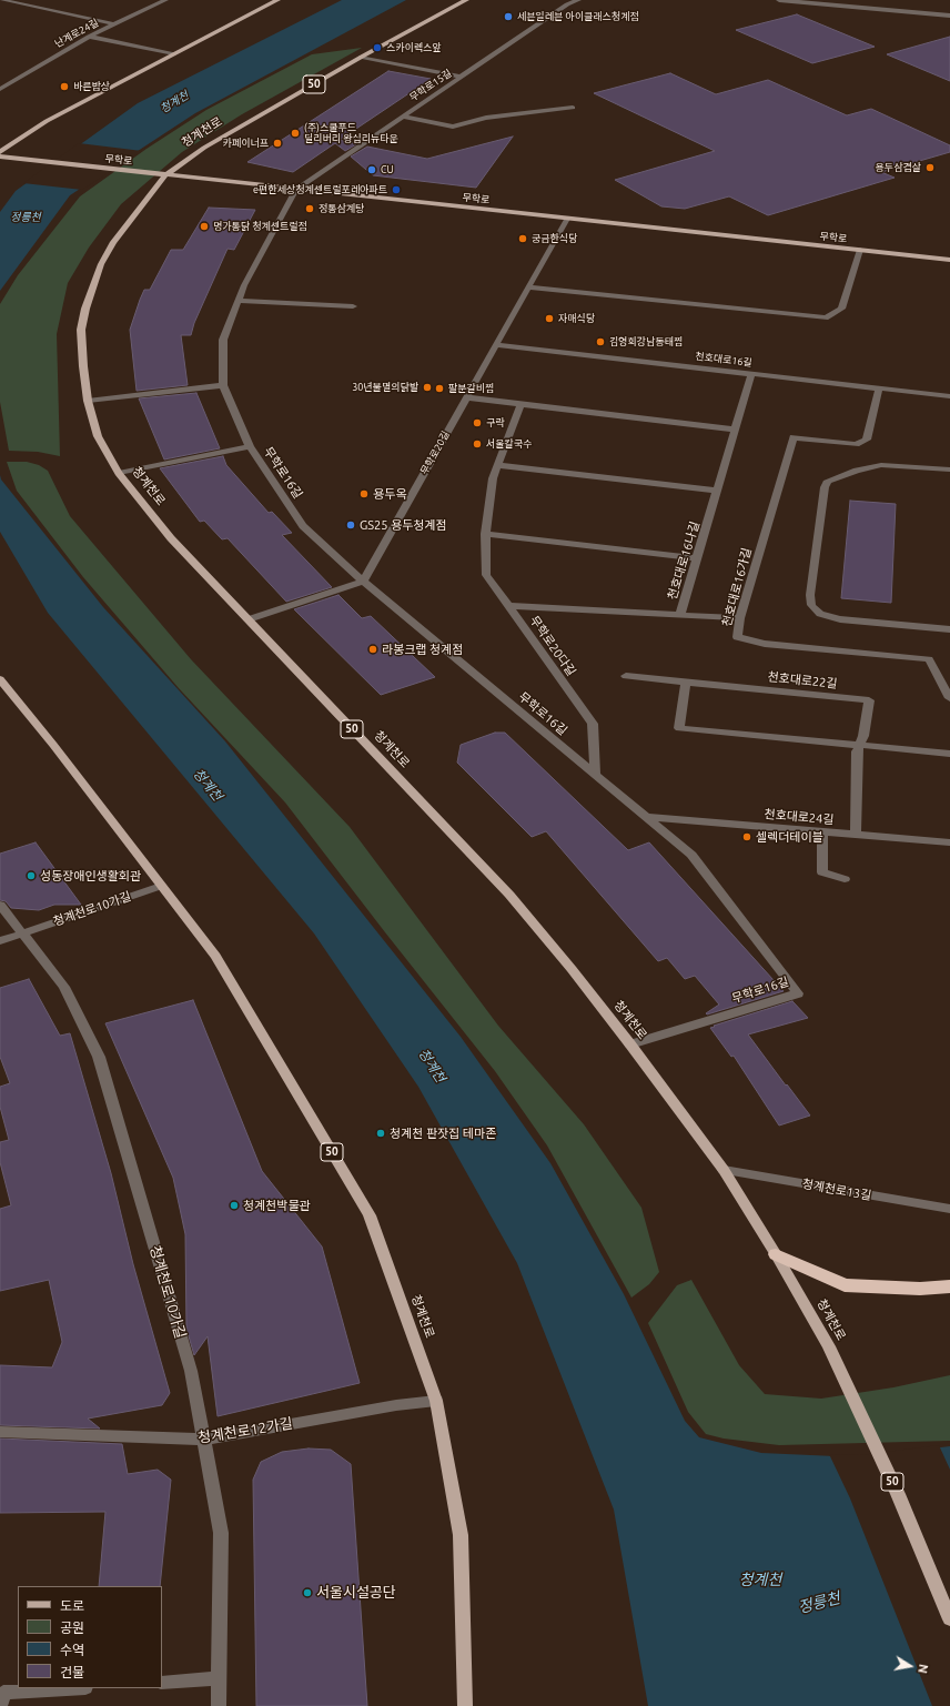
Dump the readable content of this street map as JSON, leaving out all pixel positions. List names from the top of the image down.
{
  "streets": {
    "main road": ["50", "청계천로", "무학로"],
    "street": [
      "난계로24길",
      "무학로15길",
      "천호대로16길",
      "무학로20길",
      "무학로16길",
      "천호대로16나길",
      "천호대로16가길",
      "무학로20다길",
      "천호대로22길",
      "천호대로24길",
      "청계천로10가길",
      "청계천로13길",
      "청계천로12가길"
    ]
  },
  "crossings": [
    ["무학로15길", "무학로"],
    ["무학로15길", "무학로16길"],
    ["청계천로", "무학로"],
    ["청계천로", "무학로16길"],
    ["청계천로", "청계천로10가길"],
    ["청계천로", "청계천로13길"],
    ["청계천로", "청계천로12가길"],
    ["무학로", "무학로20길"],
    ["무학로", "무학로16길"],
    ["천호대로16길", "무학로20길"],
    ["천호대로16길", "천호대로16나길"],
    ["천호대로16길", "천호대로16가길"],
    ["무학로20길", "무학로16길"],
    ["무학로16길", "무학로20다길"],
    ["무학로16길", "천호대로24길"],
    ["천호대로16나길", "무학로20다길"],
    ["천호대로22길", "천호대로24길"],
    ["청계천로10가길", "청계천로12가길"]
  ],
  "water": ["청계천", "정릉천"],
  "places": [
    "세븐일레븐 아이클래스청계점",
    "스카이렉스앞",
    "바른밥상",
    "(주)스쿨푸드 딜리버리 왕십리뉴타운",
    "카페이너프",
    "용두삼겹살",
    "CU",
    "e편한세상청계센트럴포레아파트",
    "정통삼계탕",
    "명가통닭 청계센트럴점",
    "궁금한식당",
    "자매식당",
    "김영희강남동태찜",
    "30년불멸의닭발",
    "팔분갈비찜",
    "구락",
    "서울칼국수",
    "용두옥",
    "GS25 용두청계점",
    "라봉크랩 청계점",
    "셀렉더테이블",
    "성동장애인생활회관",
    "청계천 판잣집 테마존",
    "청계천박물관",
    "서울시설공단"
  ],
  "legend": [
    "도로",
    "공원",
    "수역",
    "건물"
  ],
  "north": "right"
}
